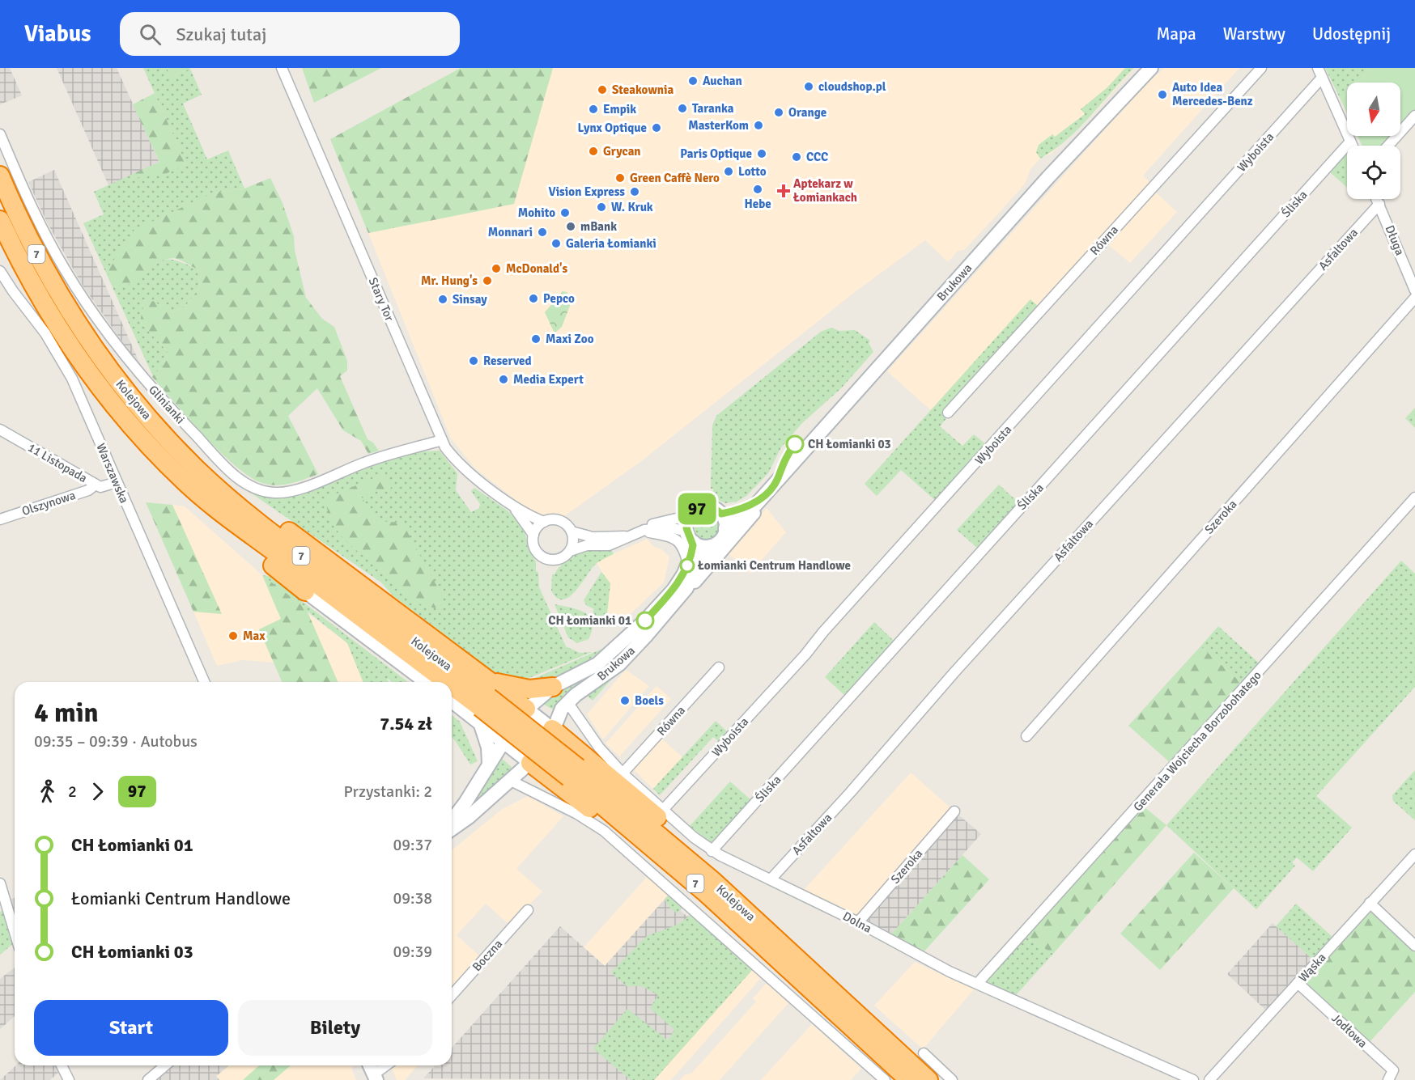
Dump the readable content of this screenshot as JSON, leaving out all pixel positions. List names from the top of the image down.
{
  "streets": {
    "highway": ["7", "Kolejowa"],
    "street": [
      "Wyboista",
      "Śliska",
      "Równa",
      "Długa",
      "Asfaltowa",
      "Brukowa",
      "Stary Tor",
      "Glinianki",
      "11 Listopada",
      "Warszawska",
      "Olszynowa",
      "Szeroka",
      "Generała Wojciecha Borzobohatego",
      "Dolna",
      "Boczna",
      "Wąska",
      "Jodłowa"
    ]
  },
  "crossings": [
    ["Wyboista", "Dolna"],
    ["Śliska", "Dolna"],
    ["Równa", "Dolna"],
    ["Długa", "Asfaltowa"],
    ["Asfaltowa", "Dolna"],
    ["Brukowa", "Dolna"],
    ["Stary Tor", "Glinianki"],
    ["11 Listopada", "Warszawska"],
    ["11 Listopada", "Olszynowa"],
    ["Szeroka", "Dolna"],
    ["Generała Wojciecha Borzobohatego", "Dolna"],
    ["Wąska", "Jodłowa"]
  ],
  "places": {
    "other": [
      "Auchan",
      "cloudshop.pl",
      "Steakownia",
      "Auto Idea Mercedes-Benz",
      "Taranka",
      "Empik",
      "Orange",
      "MasterKom",
      "Lynx Optique",
      "Grycan",
      "Paris Optique",
      "CCC",
      "Lotto",
      "Green Caffè Nero",
      "Hebe",
      "Vision Express",
      "W. Kruk",
      "Mohito",
      "mBank",
      "Monnari",
      "Galeria Łomianki",
      "McDonald's",
      "Mr. Hung's",
      "Pepco",
      "Sinsay",
      "Maxi Zoo",
      "Reserved",
      "Media Expert",
      "CH Łomianki 03",
      "Łomianki Centrum Handlowe",
      "CH Łomianki 01",
      "Max",
      "Boels"
    ],
    "health": ["Aptekarz w Łomiankach"]
  },
  "lines": ["bus line 97"],
  "north": "bottom",
  "page": {
    "header": "Viabus",
    "search": "Szukaj tutaj",
    "nav": ["Mapa", "Warstwy", "Udostępnij"],
    "on_map": "97",
    "heading": ["4 min", "09:35 – 09:39 · Autobus", "7.54 zł"],
    "legs": ["2", "97", "Przystanki: 2"],
    "list": [
      {
        "name": "CH Łomianki 01",
        "value": "09:37"
      },
      {
        "name": "Łomianki Centrum Handlowe",
        "value": "09:38"
      },
      {
        "name": "CH Łomianki 03",
        "value": "09:39"
      }
    ],
    "buttons": ["Start", "Bilety"]
  }
}
